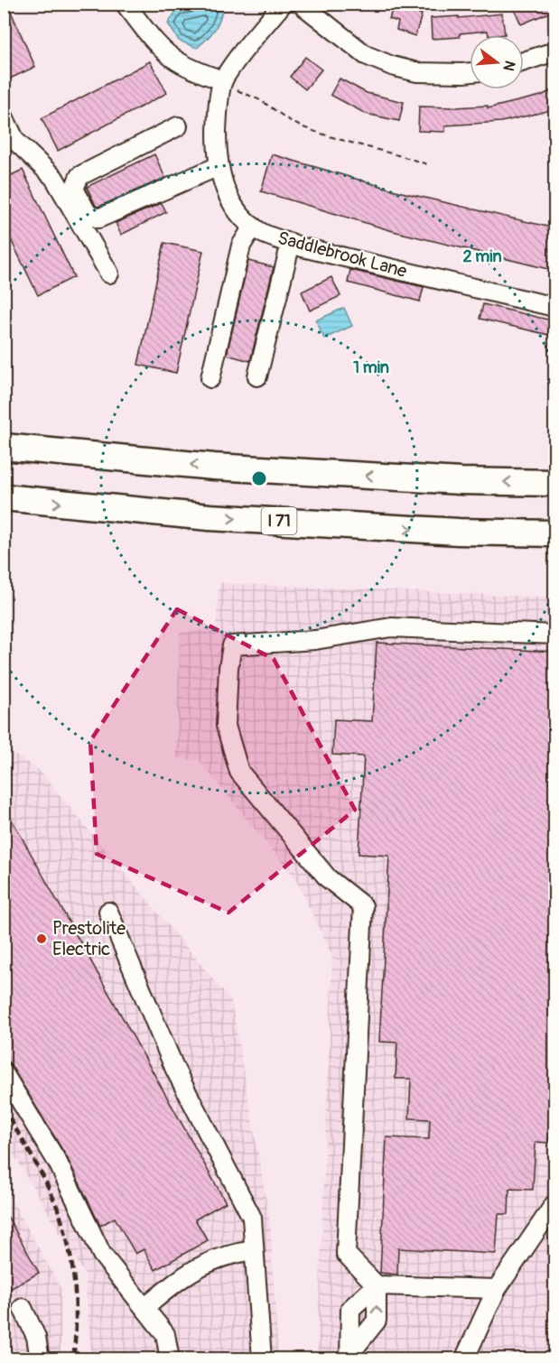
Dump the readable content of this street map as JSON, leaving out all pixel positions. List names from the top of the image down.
{
  "streets": {
    "highway": ["I 71"],
    "street": ["Saddlebrook Lane"]
  },
  "places": ["Prestolite Electric"],
  "north": "right",
  "rings": ["2 min", "1 min"]
}
